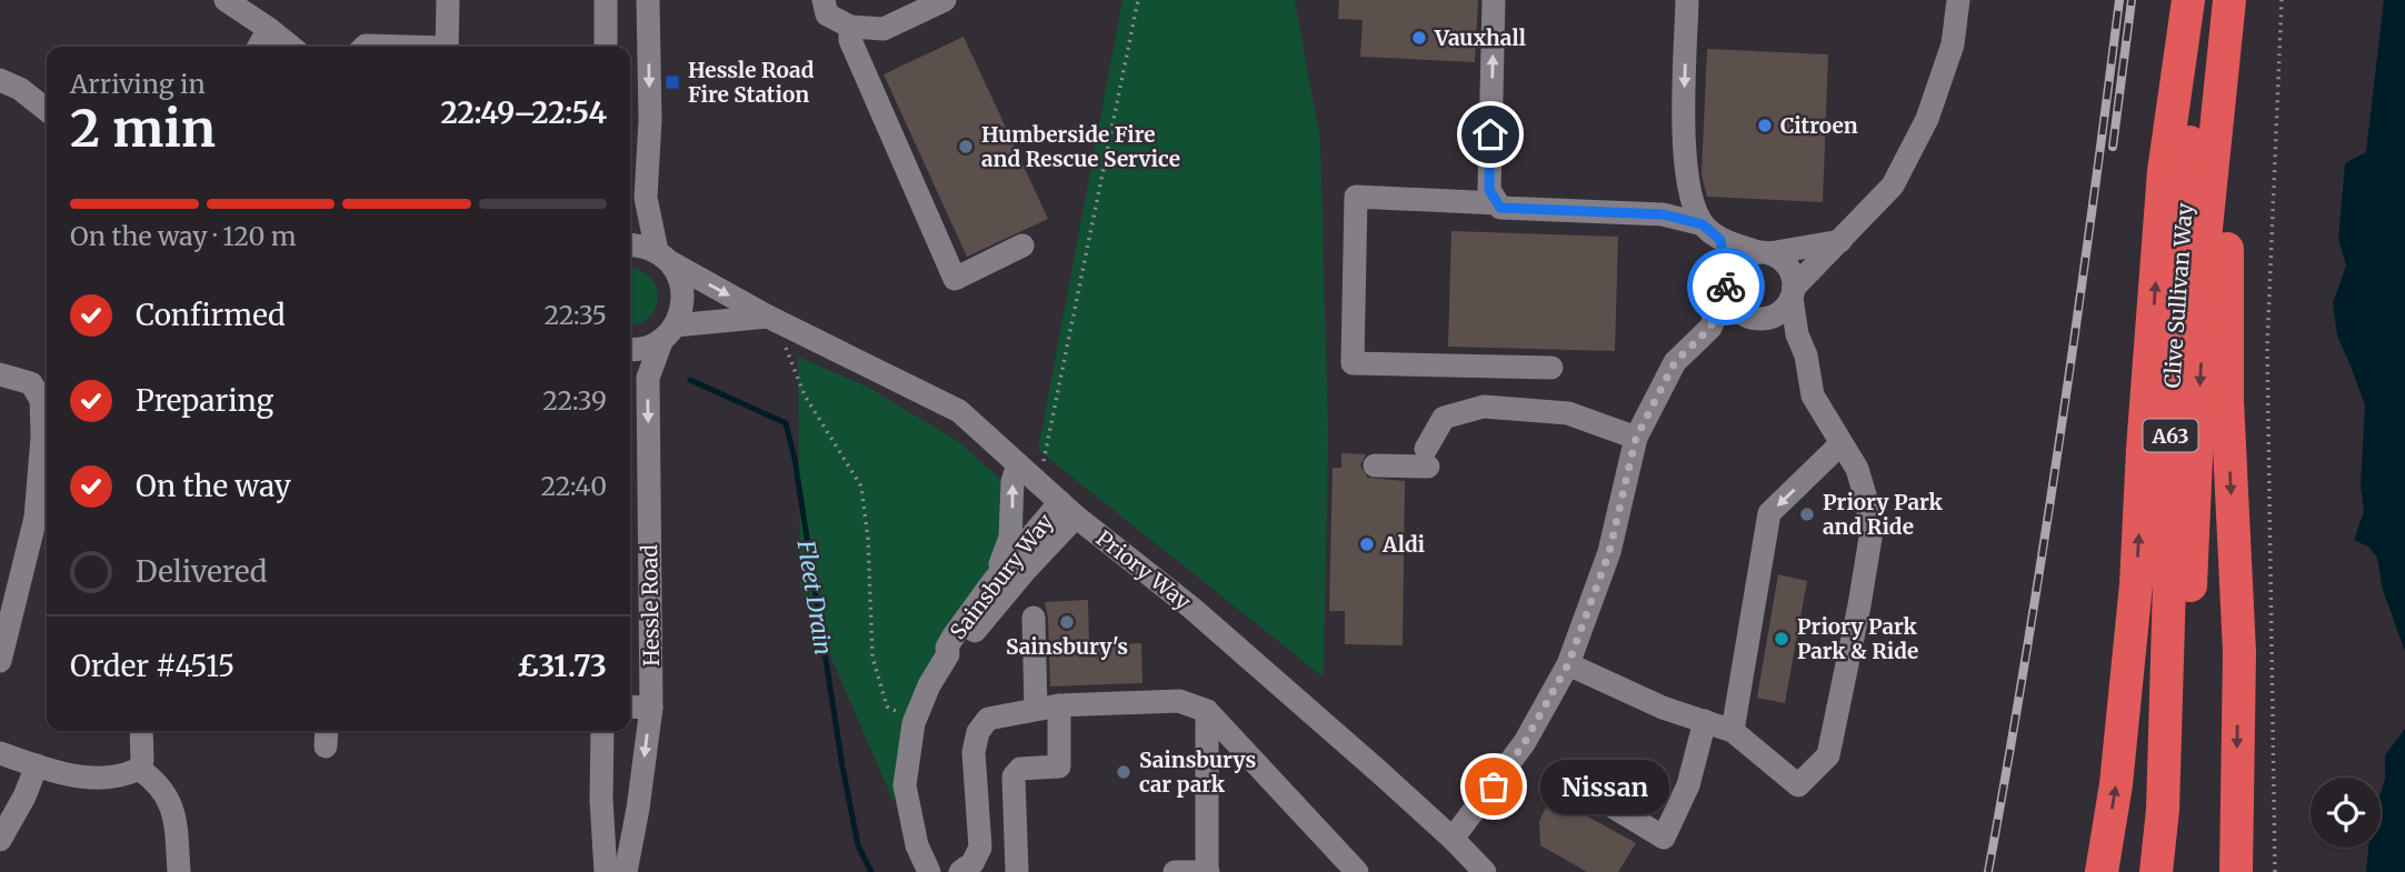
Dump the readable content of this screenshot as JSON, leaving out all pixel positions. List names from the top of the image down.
{
  "streets": {
    "highway": ["Clive Sullivan Way", "A63"],
    "street": ["Priory Way", "Sainsbury Way", "Hessle Road"]
  },
  "crossings": [
    ["Priory Way", "Sainsbury Way"],
    ["Priory Way", "Hessle Road"]
  ],
  "one_way": ["Hessle Road"],
  "water": ["Fleet Drain"],
  "places": {
    "other": [
      "Vauxhall",
      "Citroen",
      "Humberside Fire and Rescue Service",
      "Priory Park and Ride",
      "Aldi",
      "Sainsbury's",
      "Priory Park Park & Ride",
      "Sainsburys car park",
      "Nissan"
    ],
    "transit": ["Hessle Road Fire Station"]
  },
  "page": {
    "heading": ["2 min", "Arriving in", "22:49–22:54"],
    "panel": ["Order #4515", "£31.73"],
    "bar": "On the way · 120 m",
    "list": [
      ["Confirmed", "22:35"],
      ["Preparing", "22:39"],
      ["On the way", "22:40"],
      "Delivered"
    ],
    "bubble": "Nissan"
  }
}
